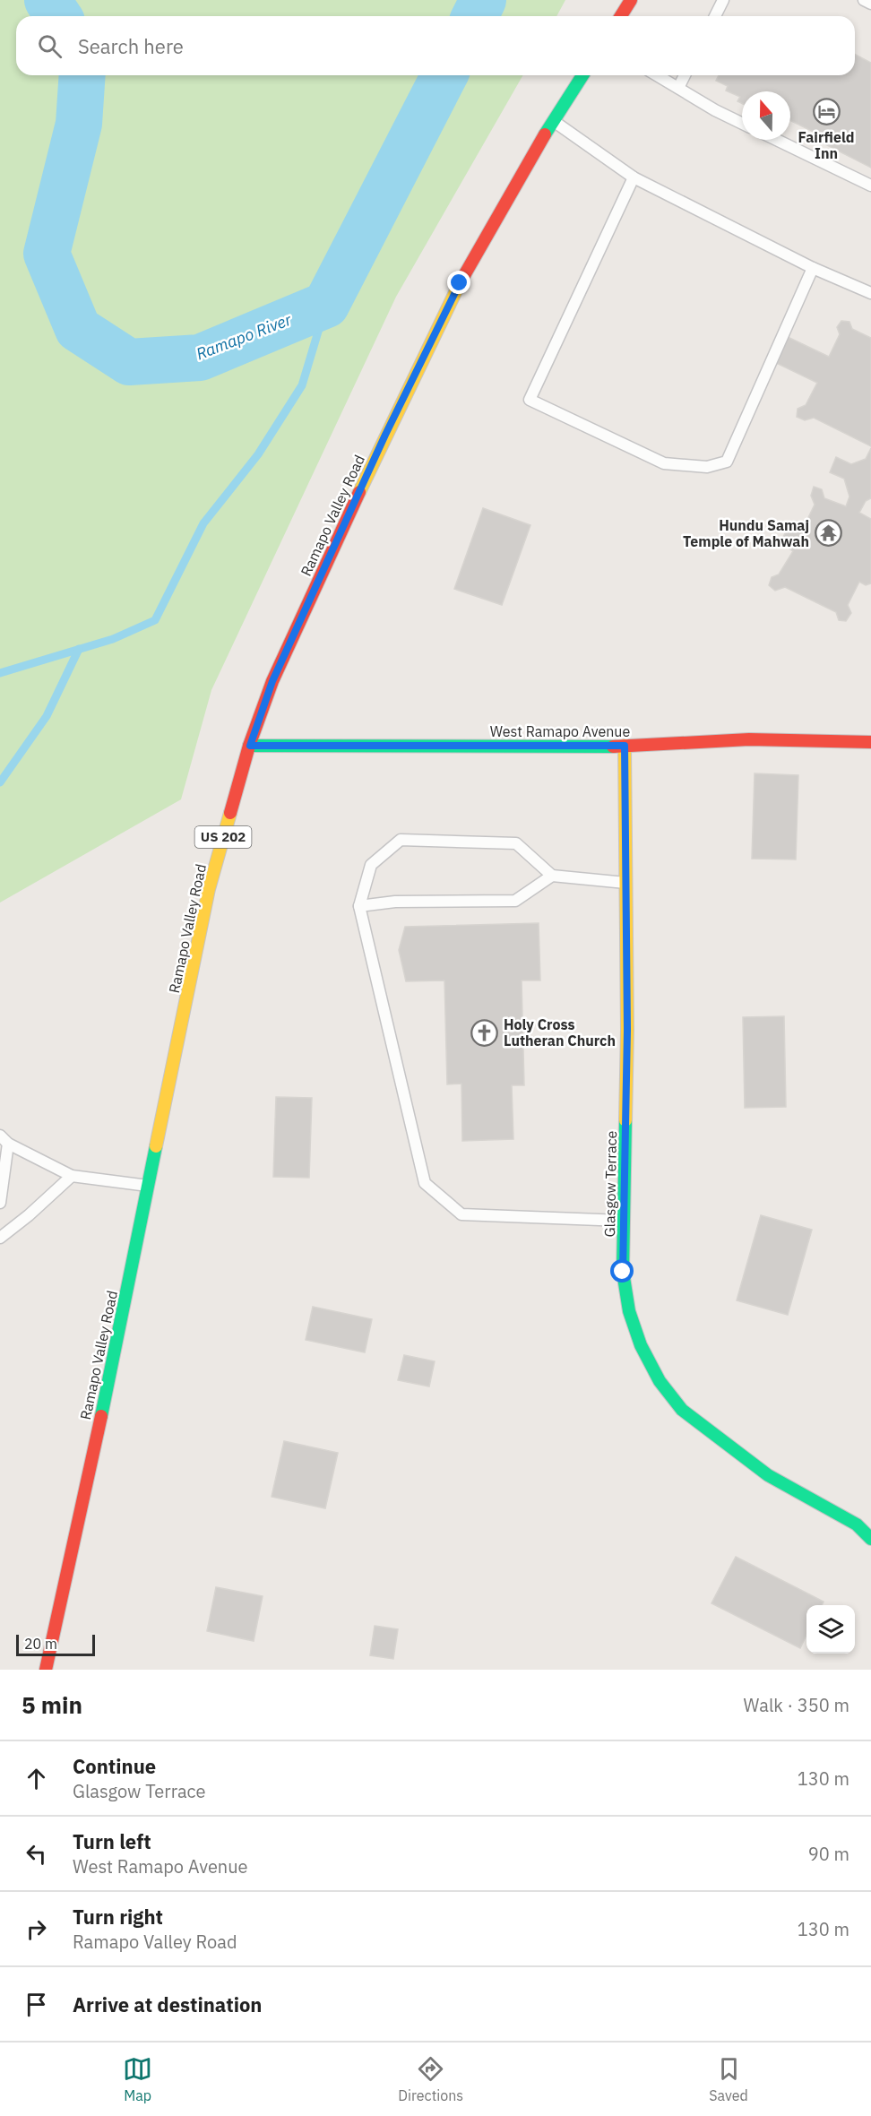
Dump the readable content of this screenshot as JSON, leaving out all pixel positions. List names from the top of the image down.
{
  "streets": {
    "main road": [
      "Ramapo Valley Road",
      "West Ramapo Avenue",
      "US 202",
      "Glasgow Terrace"
    ]
  },
  "crossings": [
    ["Ramapo Valley Road", "West Ramapo Avenue"],
    ["West Ramapo Avenue", "Glasgow Terrace"]
  ],
  "water": ["Ramapo River"],
  "places": {
    "hotel": ["Fairfield Inn"],
    "temple": ["Hundu Samaj Temple of Mahwah"],
    "church": ["Holy Cross Lutheran Church"]
  },
  "scale_bar": "20 m",
  "north": "top",
  "page": {
    "search": "Search here",
    "scale": "20 m",
    "heading": ["5 min", "Walk · 350 m"],
    "list": [
      ["Continue", "Glasgow Terrace", "130 m"],
      ["Turn left", "West Ramapo Avenue", "90 m"],
      ["Turn right", "Ramapo Valley Road", "130 m"],
      "Arrive at destination"
    ],
    "nav": ["Map", "Directions", "Saved"]
  }
}
